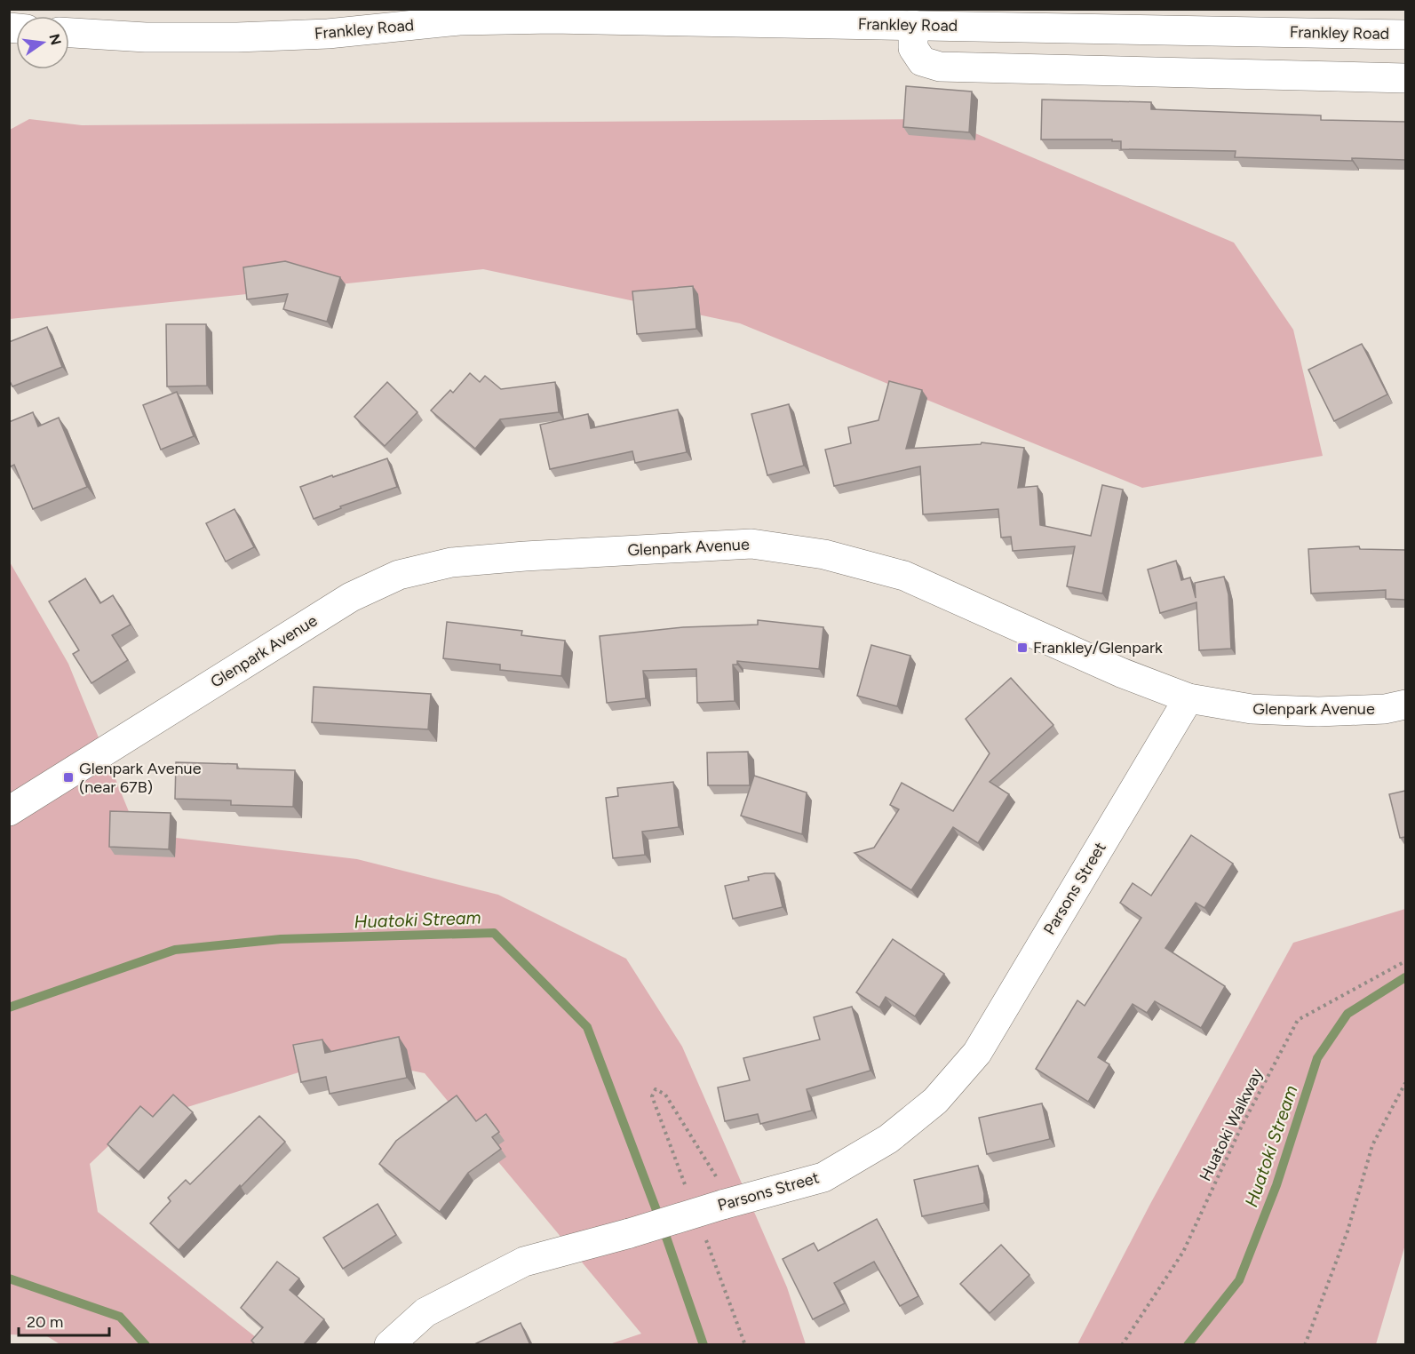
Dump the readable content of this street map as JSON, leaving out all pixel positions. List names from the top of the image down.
{
  "streets": {
    "street": ["Frankley Road", "Glenpark Avenue", "Parsons Street"],
    "path": ["Huatoki Walkway"]
  },
  "crossings": [
    ["Glenpark Avenue", "Parsons Street"]
  ],
  "water": ["Huatoki Stream"],
  "places": {
    "transit": ["Frankley/Glenpark", "Glenpark Avenue (near 67B)"]
  },
  "scale_bar": "20 m",
  "north": "right"
}
